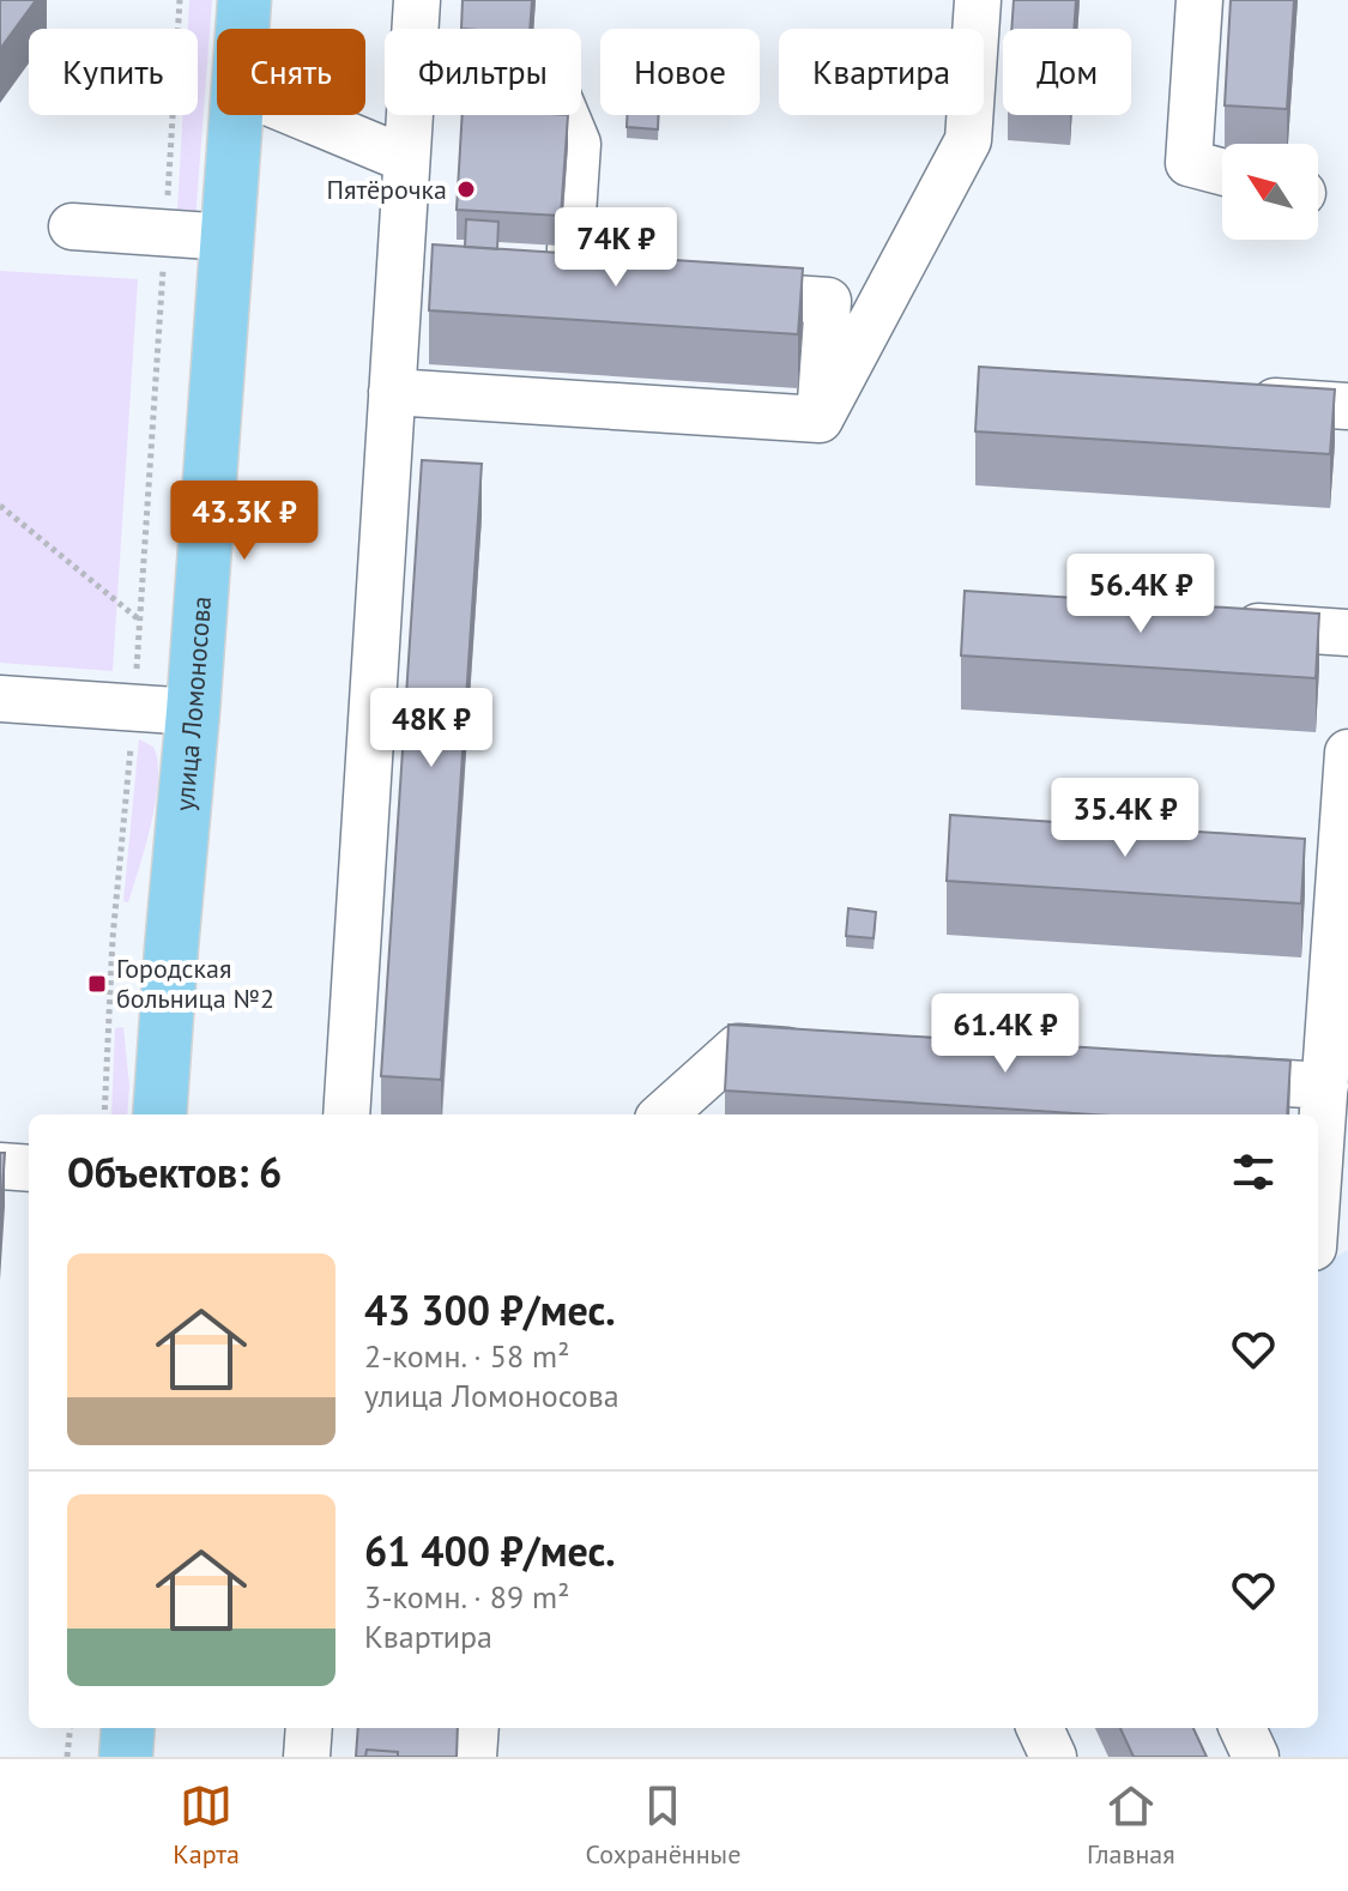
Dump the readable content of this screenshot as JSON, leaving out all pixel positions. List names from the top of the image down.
{
  "streets": {
    "main road": ["улица Ломоносова"]
  },
  "places": {
    "other": ["Пятёрочка"],
    "transit": ["Городская больница №2"]
  },
  "north": "top left",
  "page": {
    "chip": [
      "Купить",
      "Снять",
      "Фильтры",
      "Новое",
      "Квартира",
      "Дом"
    ],
    "price": [
      "74K ₽",
      "43.3K ₽",
      "56.4K ₽",
      "48K ₽",
      "35.4K ₽",
      "61.4K ₽"
    ],
    "heading": "Объектов: 6",
    "list": [
      {
        "name": "43 300 ₽/мес.",
        "note": "2-комн. · 58 m² · улица Ломоносова"
      },
      {
        "name": "61 400 ₽/мес.",
        "note": "3-комн. · 89 m² · Квартира"
      }
    ],
    "tabs": ["Карта", "Сохранённые", "Главная"]
  }
}
